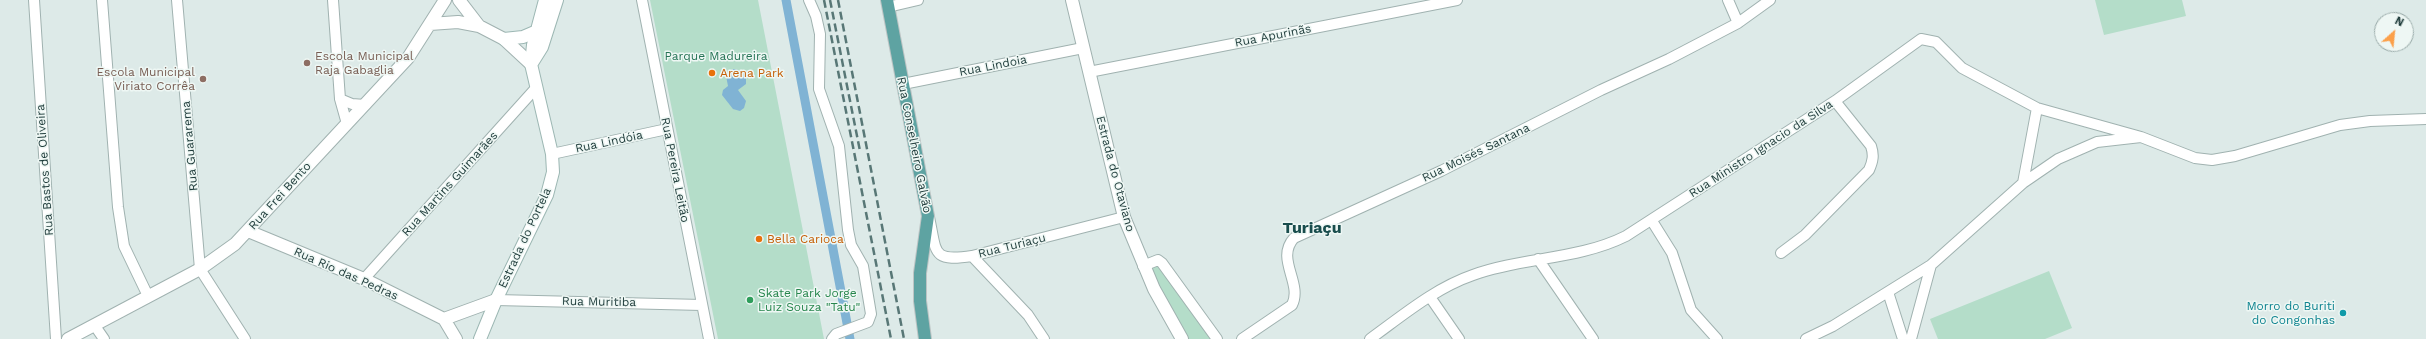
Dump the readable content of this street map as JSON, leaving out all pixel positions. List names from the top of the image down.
{
  "streets": {
    "main road": ["Rua Conselheiro Galvão"],
    "street": [
      "Rua Apurinãs",
      "Rua Lindoia",
      "Rua Lindóia",
      "Rua Guararema",
      "Rua Ministro Ignacio da Silva",
      "Rua Moisés Santana",
      "Rua Bastos de Oliveira",
      "Rua Pereira Leitão",
      "Estrada do Otaviano",
      "Rua Martins Guimarães",
      "Rua Frei Bento",
      "Estrada do Portela",
      "Rua Turiaçu",
      "Rua Rio das Pedras",
      "Rua Muritiba"
    ]
  },
  "crossings": [
    ["Rua Apurinãs", "Estrada do Otaviano"],
    ["Rua Lindoia", "Rua Conselheiro Galvão"],
    ["Rua Lindoia", "Estrada do Otaviano"],
    ["Rua Lindóia", "Rua Pereira Leitão"],
    ["Rua Lindóia", "Estrada do Portela"],
    ["Rua Conselheiro Galvão", "Rua Turiaçu"],
    ["Rua Guararema", "Rua Frei Bento"],
    ["Rua Pereira Leitão", "Rua Muritiba"],
    ["Estrada do Otaviano", "Rua Turiaçu"],
    ["Rua Martins Guimarães", "Estrada do Portela"],
    ["Rua Martins Guimarães", "Rua Rio das Pedras"],
    ["Rua Frei Bento", "Rua Rio das Pedras"],
    ["Estrada do Portela", "Rua Muritiba"]
  ],
  "districts": ["Turiaçu"],
  "parks": ["Parque Madureira"],
  "places": [
    "Escola Municipal Raja Gabaglia",
    "Arena Park",
    "Escola Municipal Viriato Corrêa",
    "Bella Carioca",
    "Skate Park Jorge Luiz Souza \"Tatu\"",
    "Morro do Buriti do Congonhas"
  ],
  "north": "top right"
}
